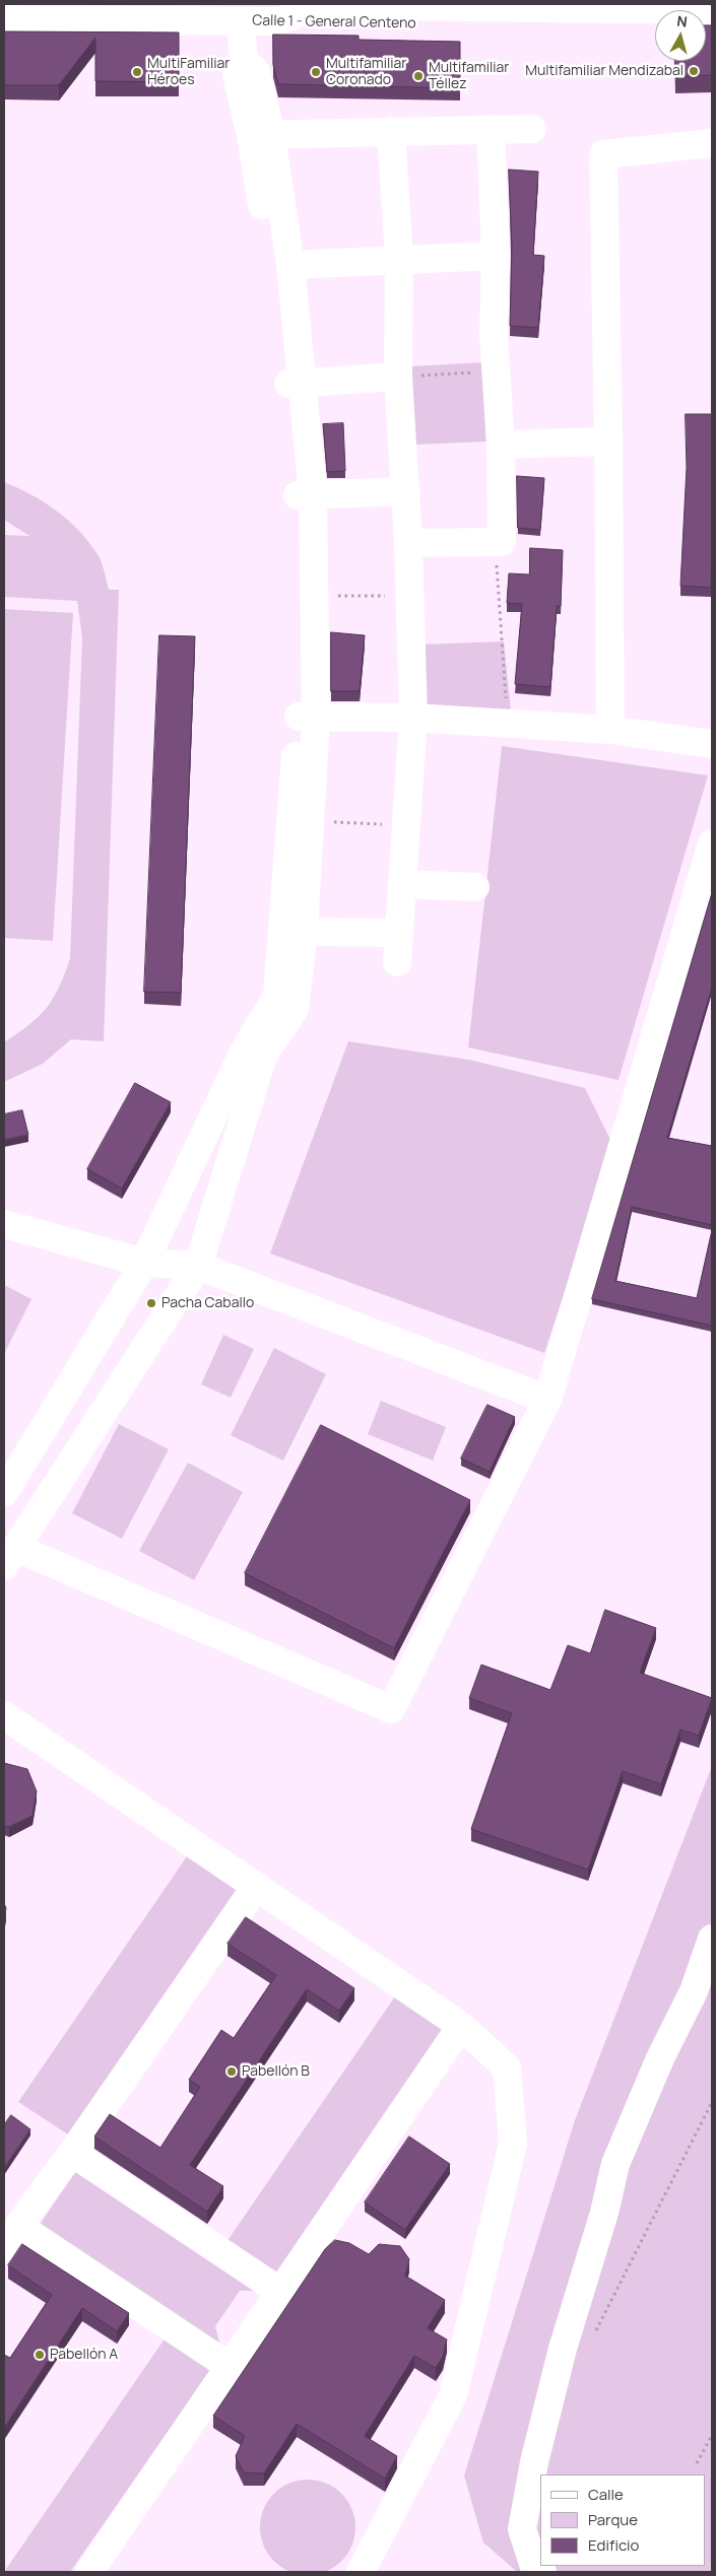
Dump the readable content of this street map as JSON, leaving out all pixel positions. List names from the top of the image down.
{
  "streets": {
    "street": ["Calle 1 - General Centeno"]
  },
  "places": [
    "Multifamiliar Mendizabal",
    "MultiFamiliar Héroes",
    "Multifamiliar Coronado",
    "Multifamiliar Téllez",
    "Pacha Caballo",
    "Pabellón B",
    "Pabellón A"
  ],
  "legend": ["Calle", "Parque", "Edificio"],
  "north": "top"
}
